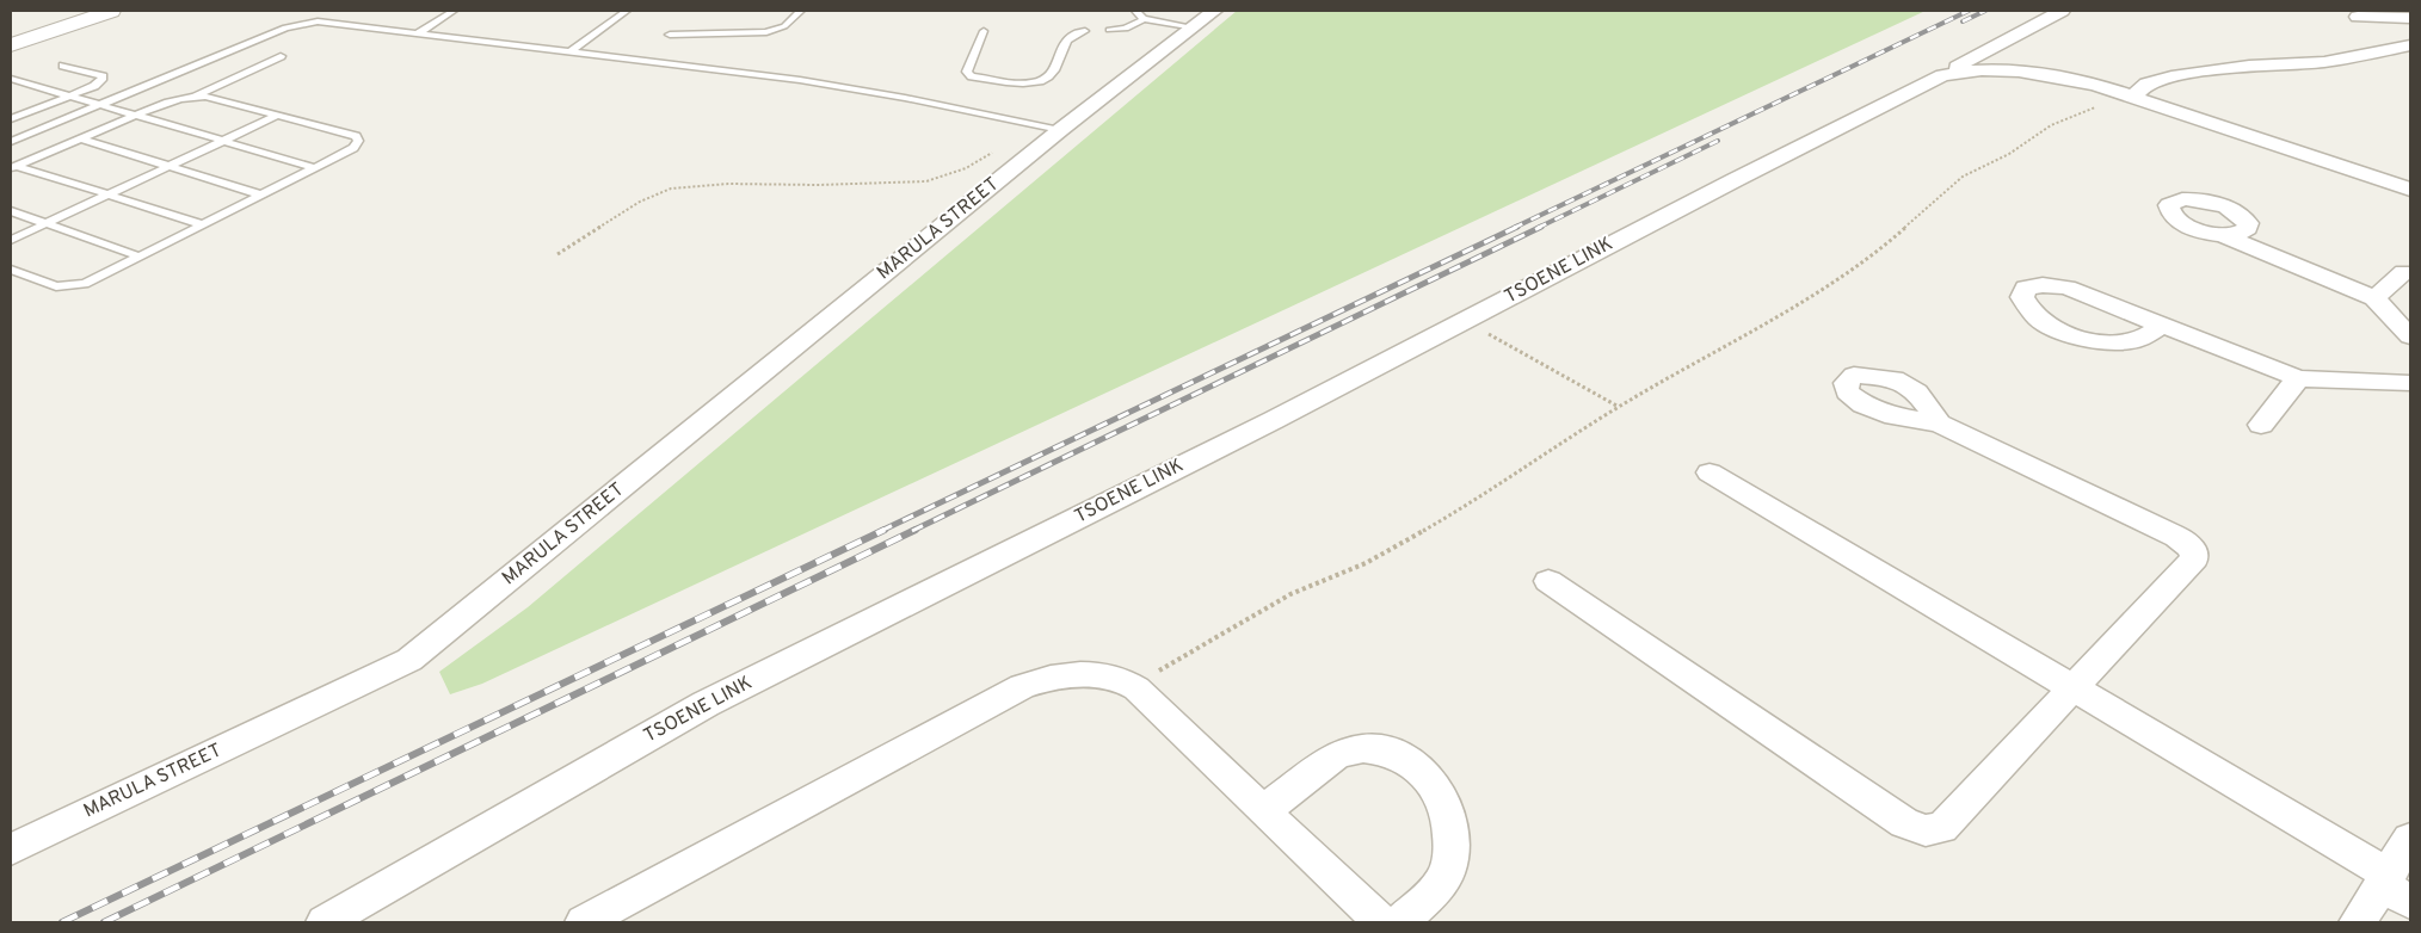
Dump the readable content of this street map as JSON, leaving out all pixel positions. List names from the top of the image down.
{
  "streets": {
    "street": ["MARULA STREET", "TSOENE LINK"]
  }
}
